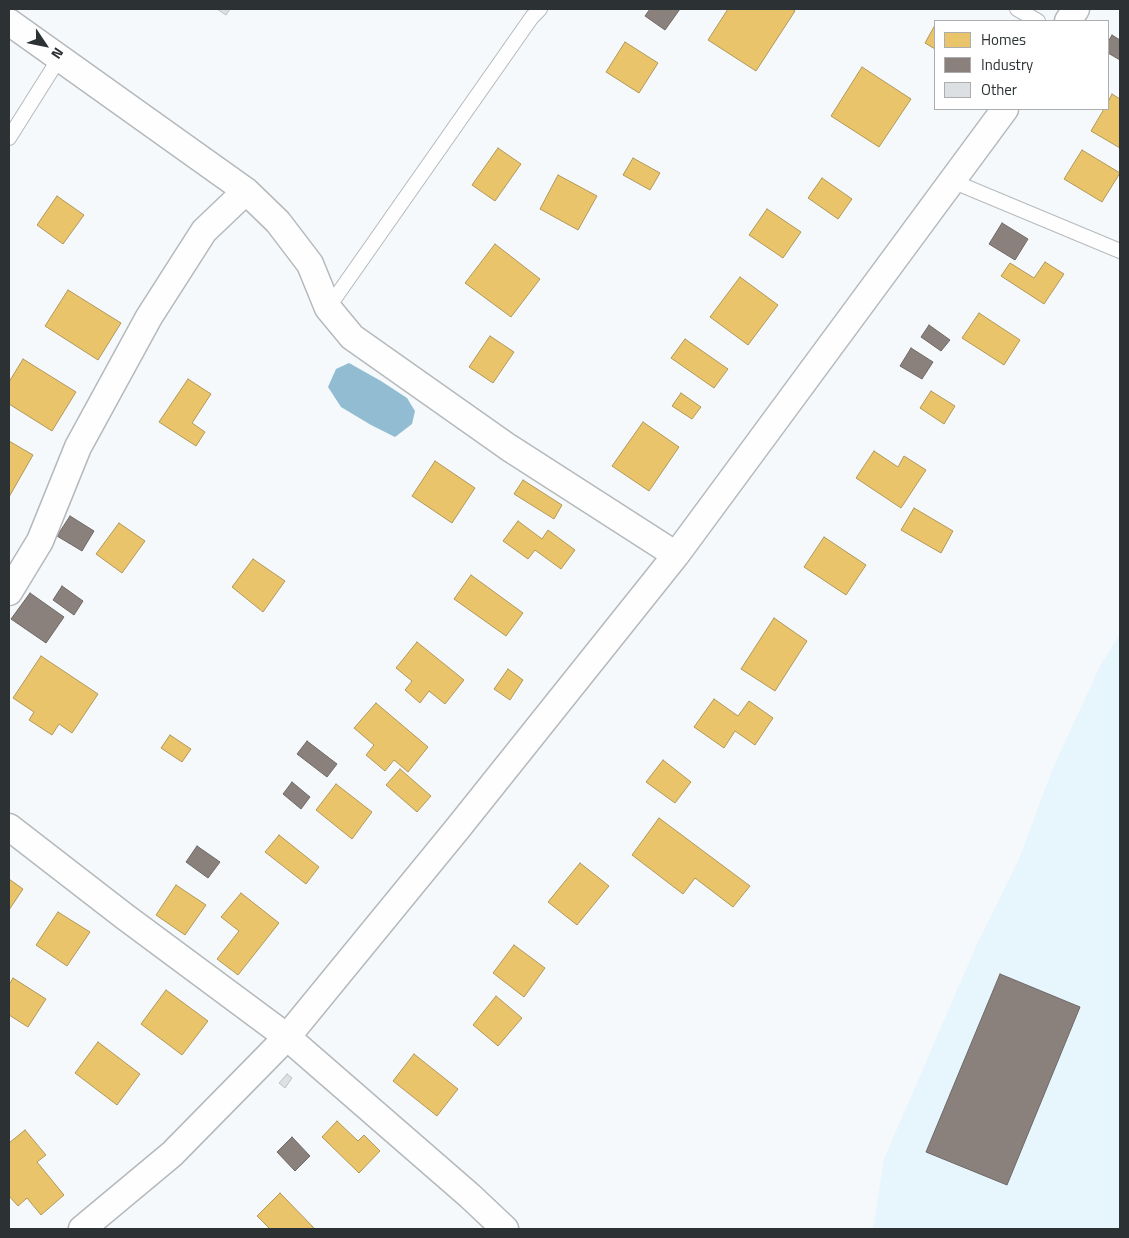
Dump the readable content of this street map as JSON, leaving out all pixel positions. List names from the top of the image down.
{
  "legend": ["Homes", "Industry", "Other"],
  "north": "bottom right"
}
